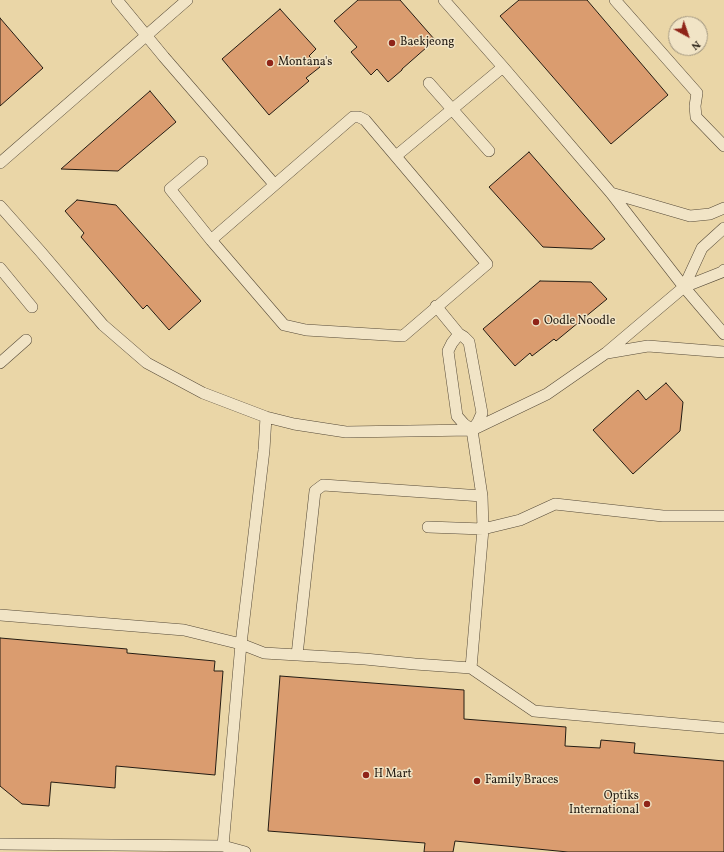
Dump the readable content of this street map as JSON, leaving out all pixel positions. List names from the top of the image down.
{
  "places": [
    "Baekjeong",
    "Montana's",
    "Oodle Noodle",
    "H Mart",
    "Family Braces",
    "Optiks International"
  ],
  "north": "bottom right"
}
